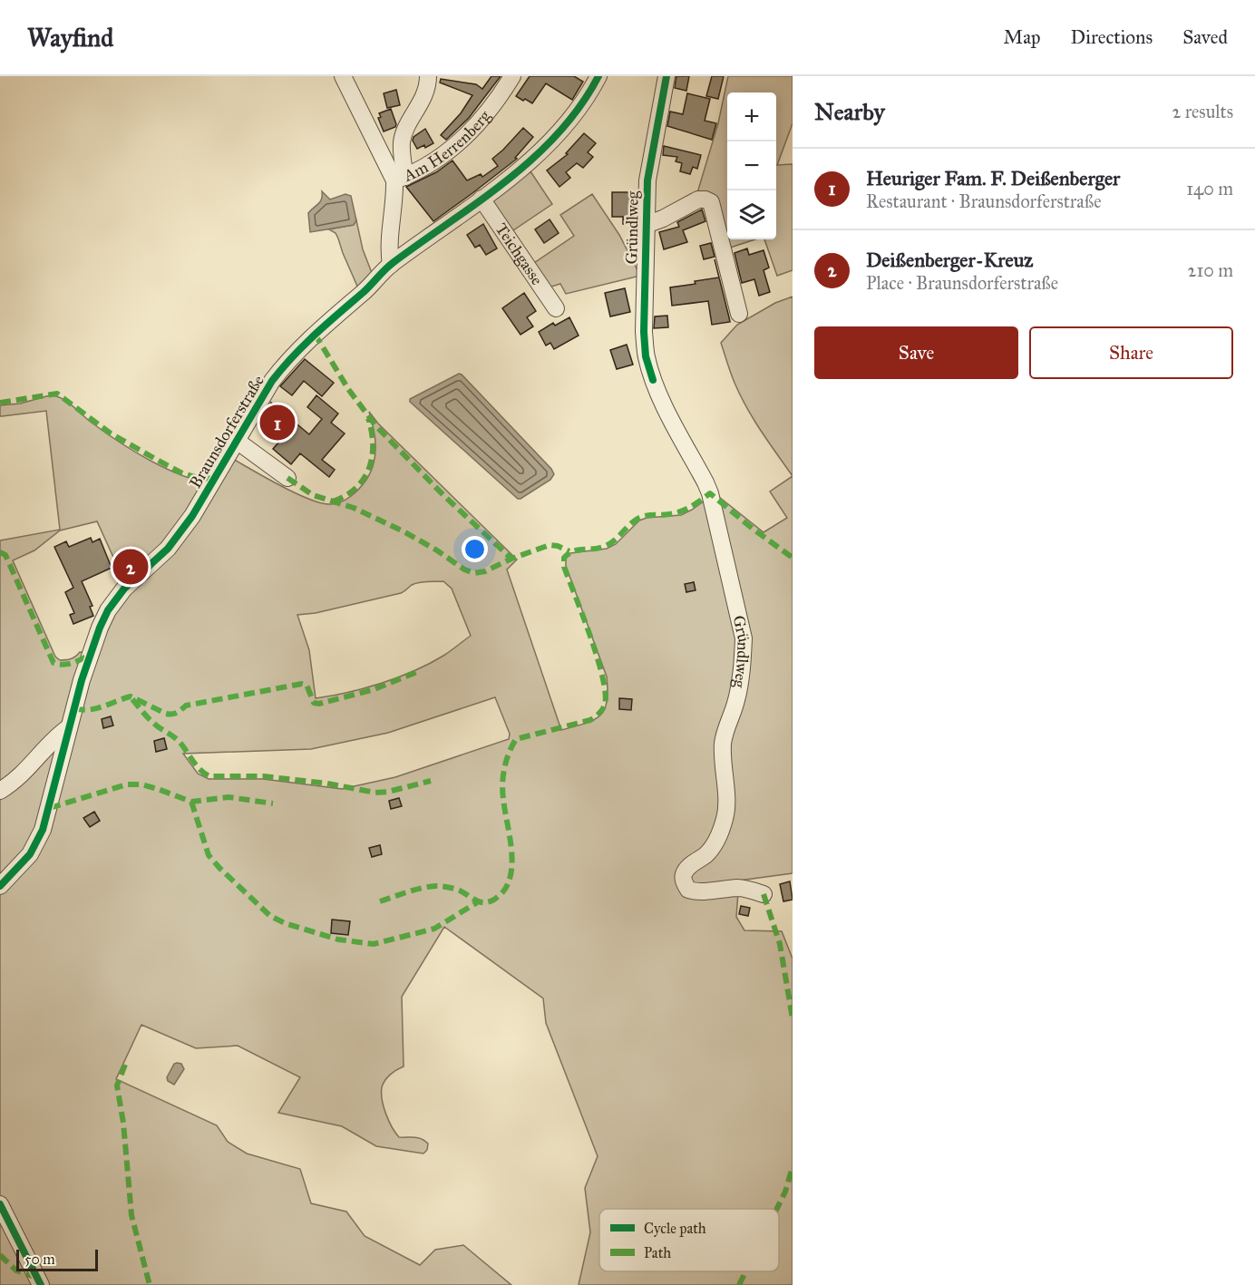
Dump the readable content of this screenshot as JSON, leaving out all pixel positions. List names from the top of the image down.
{
  "streets": {
    "street": [
      "Am Herrenberg",
      "Gründlweg",
      "Teichgasse",
      "Braunsdorferstraße"
    ]
  },
  "crossings": [
    ["Teichgasse", "Braunsdorferstraße"]
  ],
  "legend": ["Cycle path", "Path"],
  "scale_bar": "50 m",
  "page": {
    "header": "Wayfind",
    "nav": ["Map", "Directions", "Saved"],
    "heading": ["Nearby", "2 results"],
    "map_buttons": ["+", "−"],
    "list": [
      {
        "mark": "1",
        "name": "Heuriger Fam. F. Deißenberger",
        "note": "Restaurant · Braunsdorferstraße",
        "value": "140 m"
      },
      {
        "mark": "2",
        "name": "Deißenberger-Kreuz",
        "note": "Place · Braunsdorferstraße",
        "value": "210 m"
      }
    ],
    "buttons": ["Save", "Share"],
    "pins": ["1", "2"],
    "scale": "50 m"
  }
}
